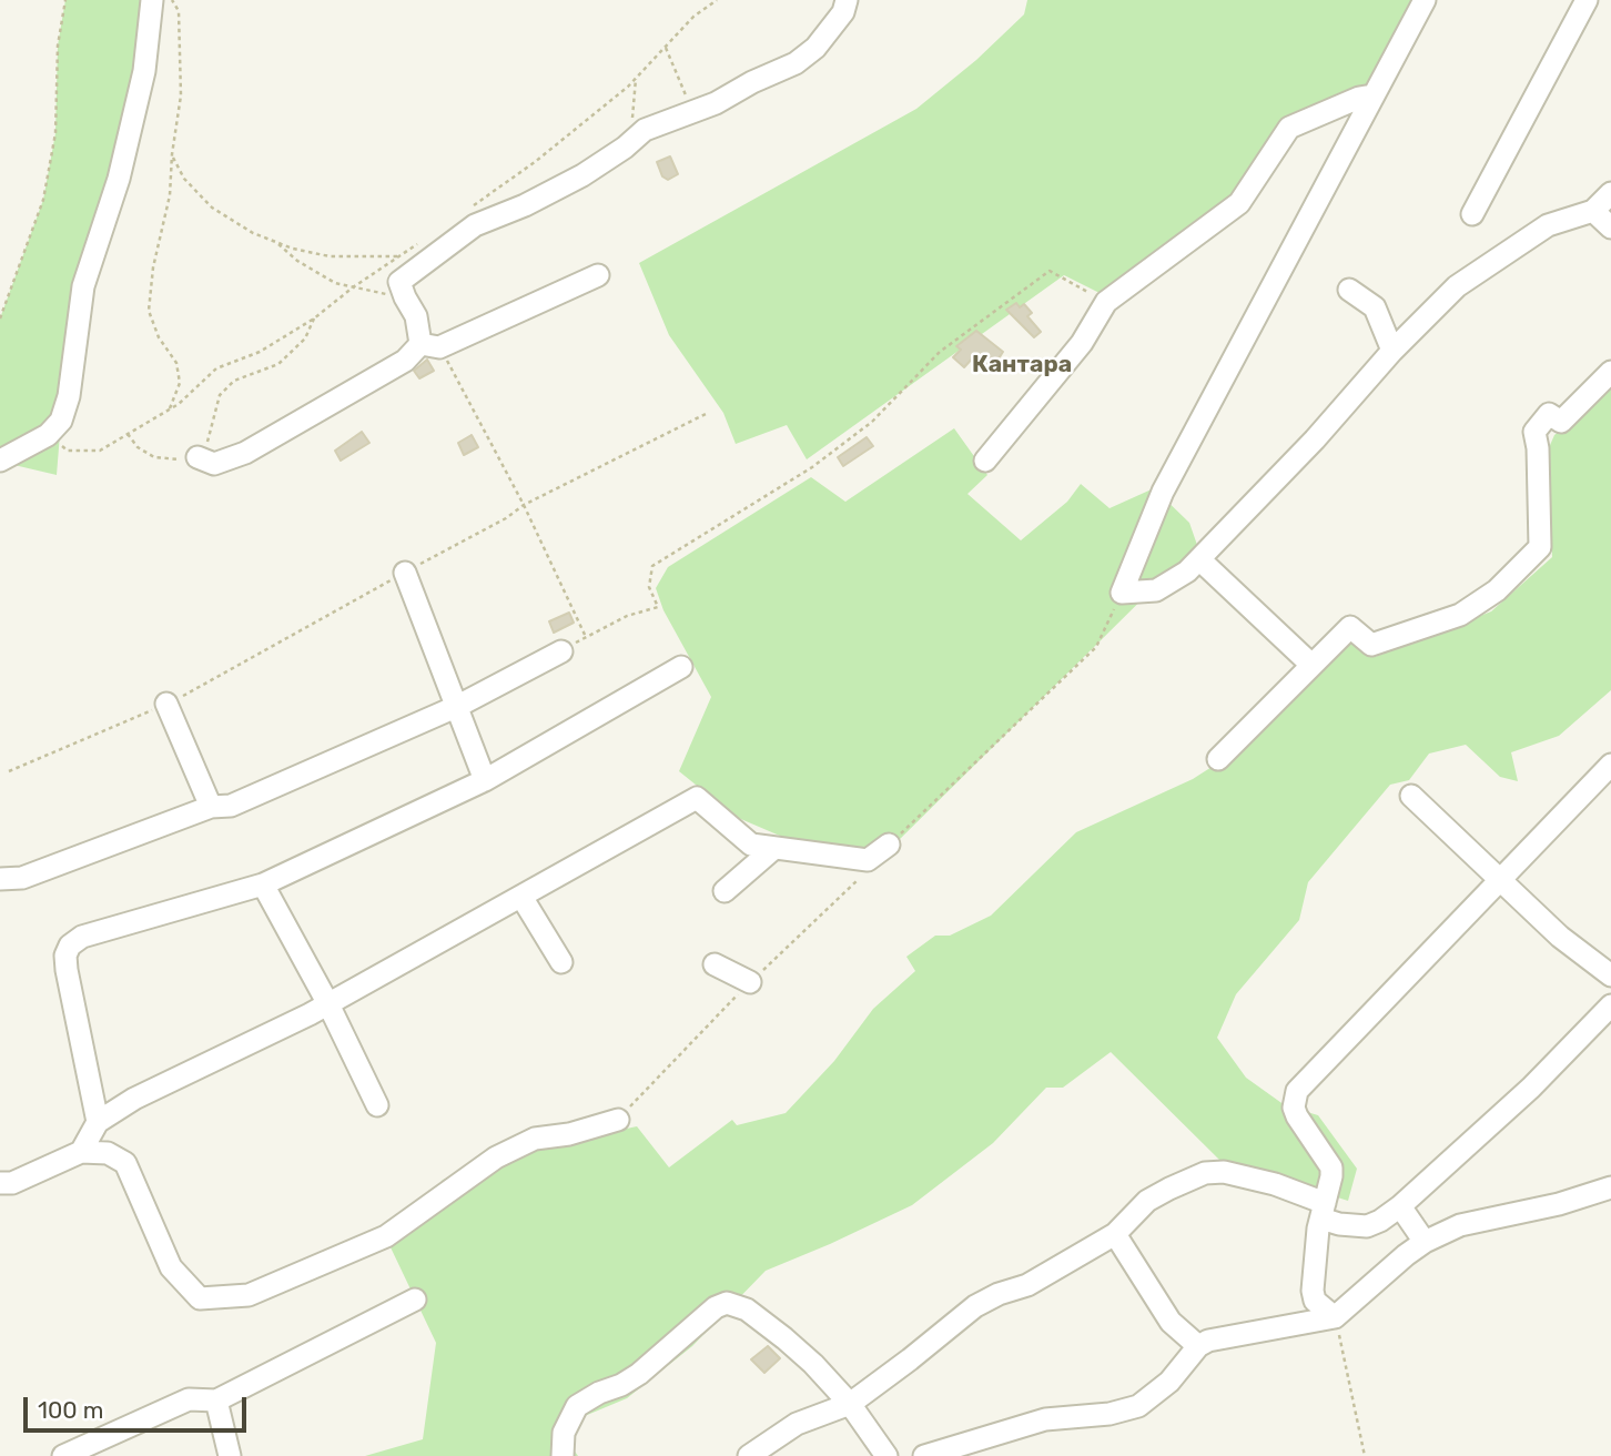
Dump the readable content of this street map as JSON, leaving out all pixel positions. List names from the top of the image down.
{
  "districts": ["Кантара"],
  "scale_bar": "100 m"
}
